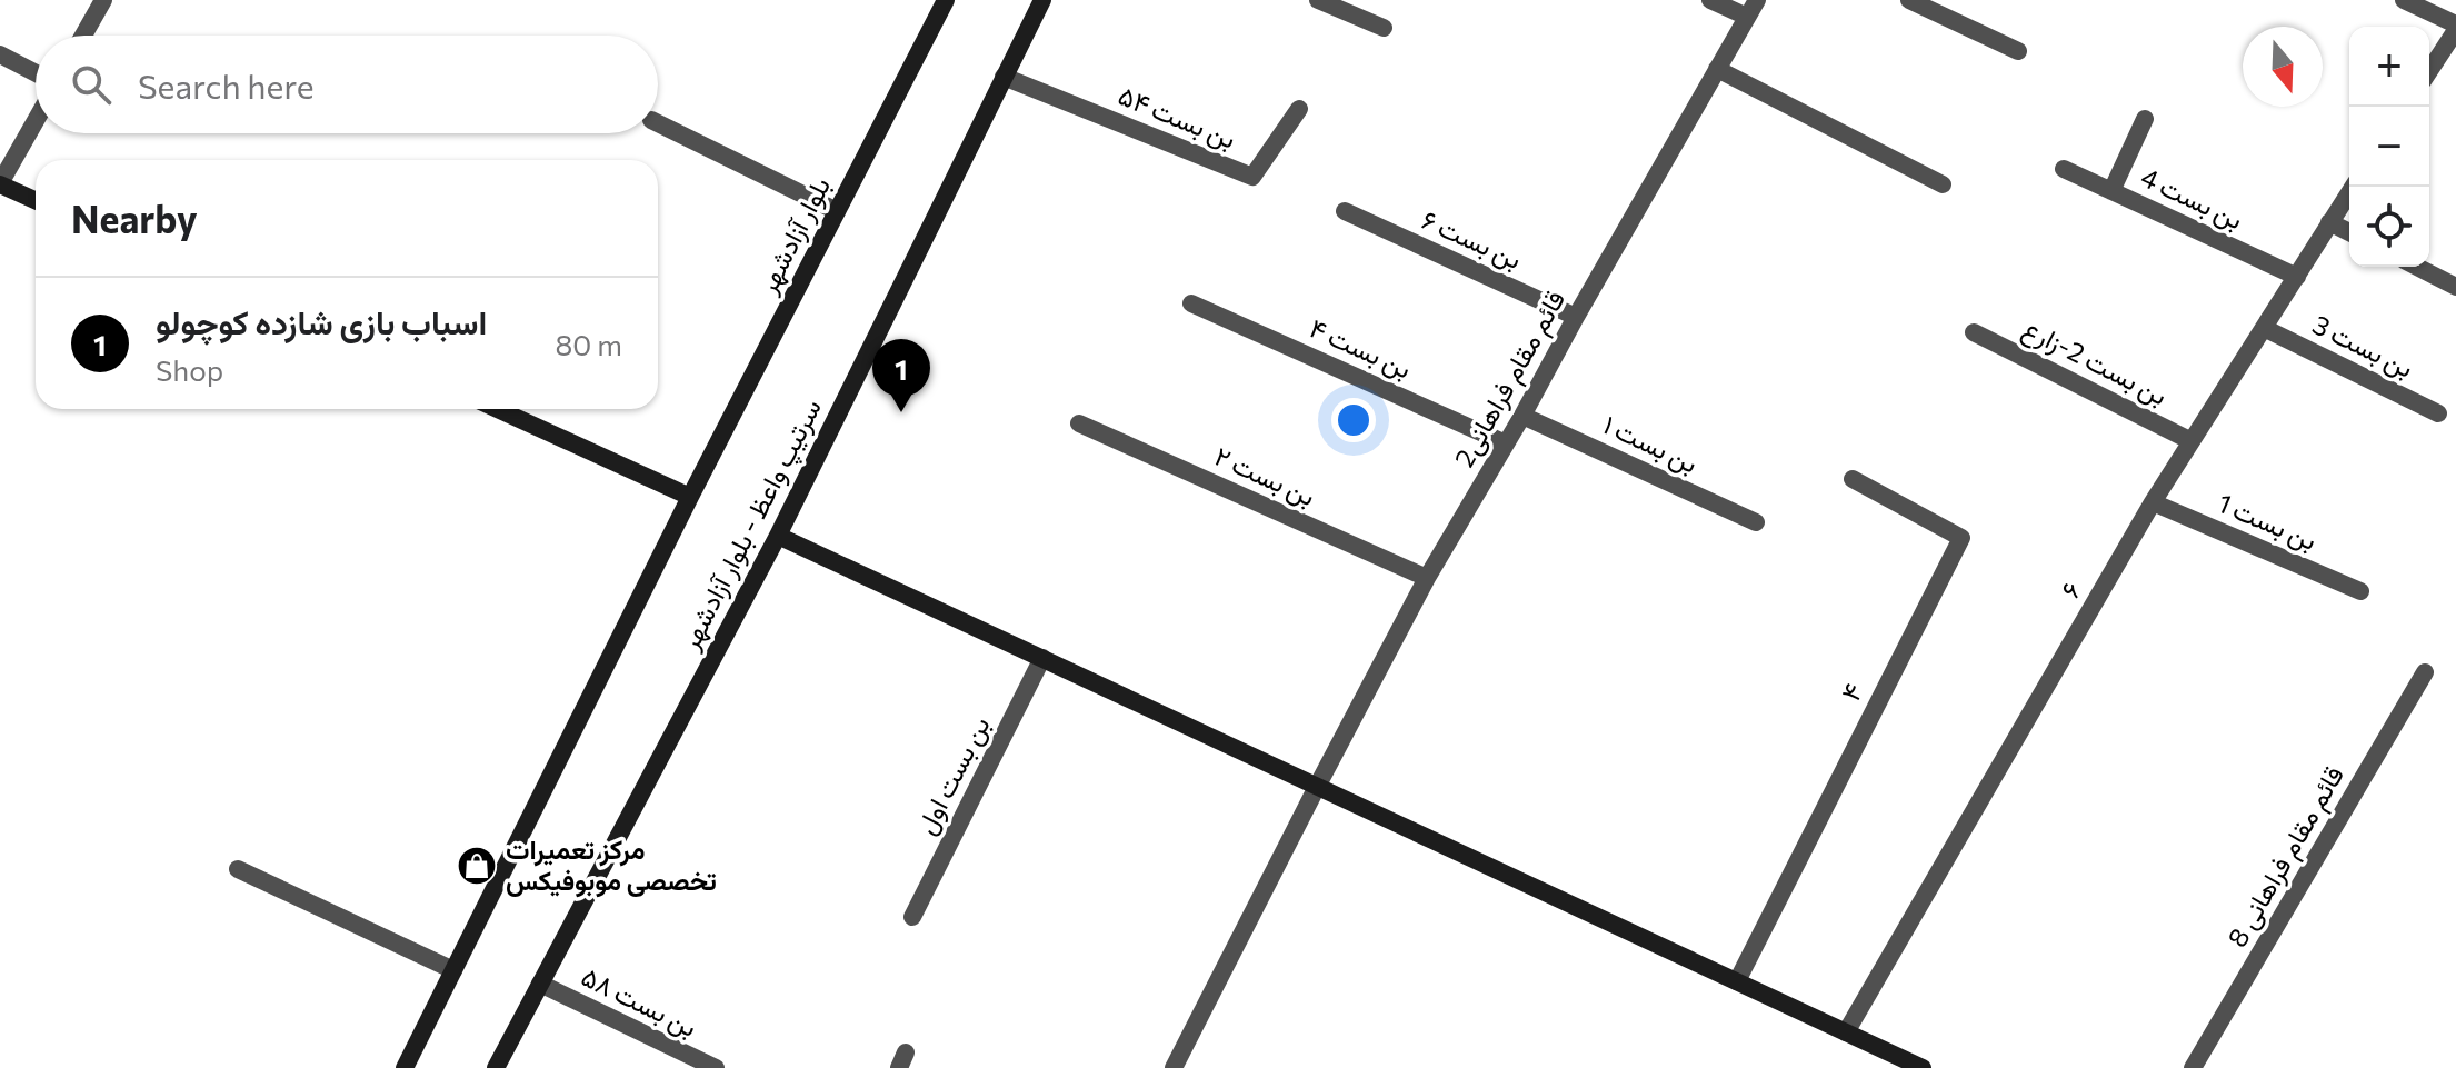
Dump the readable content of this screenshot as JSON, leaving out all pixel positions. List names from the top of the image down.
{
  "streets": {
    "main road": ["بلوار آزادشهر", "سرتیپ واعظ - بلوار آزادشهر"],
    "street": [
      "بن بست ۵۴",
      "بن بست 4",
      "بن بست ۶",
      "بن بست 3",
      "بن بست ۴",
      "بن بست 2-زارع",
      "2قائم مقام فراهانی",
      "بن بست ۱",
      "بن بست ۲",
      "بن بست 1",
      "۶",
      "۴",
      "بن بست اول",
      "8 قائم مقام فراهانی",
      "بن بست ۵۸"
    ]
  },
  "crossings": [
    ["بن بست ۵۴", "سرتیپ واعظ - بلوار آزادشهر"],
    ["بن بست 4", "۶"],
    ["بن بست ۶", "2قائم مقام فراهانی"],
    ["بن بست 3", "۶"],
    ["بن بست ۴", "2قائم مقام فراهانی"],
    ["بن بست 2-زارع", "۶"],
    ["2قائم مقام فراهانی", "بن بست ۱"],
    ["2قائم مقام فراهانی", "بن بست ۲"],
    ["بن بست 1", "۶"],
    ["سرتیپ واعظ - بلوار آزادشهر", "بن بست ۵۸"]
  ],
  "places": {
    "shop": ["مرکز تعمیرات تخصصی موبوفیکس"]
  },
  "north": "bottom",
  "page": {
    "map_buttons": ["+", "−"],
    "search": "Search here",
    "heading": "Nearby",
    "list": [
      {
        "mark": "1",
        "name": "اسباب بازی شازده کوچولو",
        "note": "Shop",
        "value": "80 m"
      }
    ],
    "pins": "1"
  }
}
